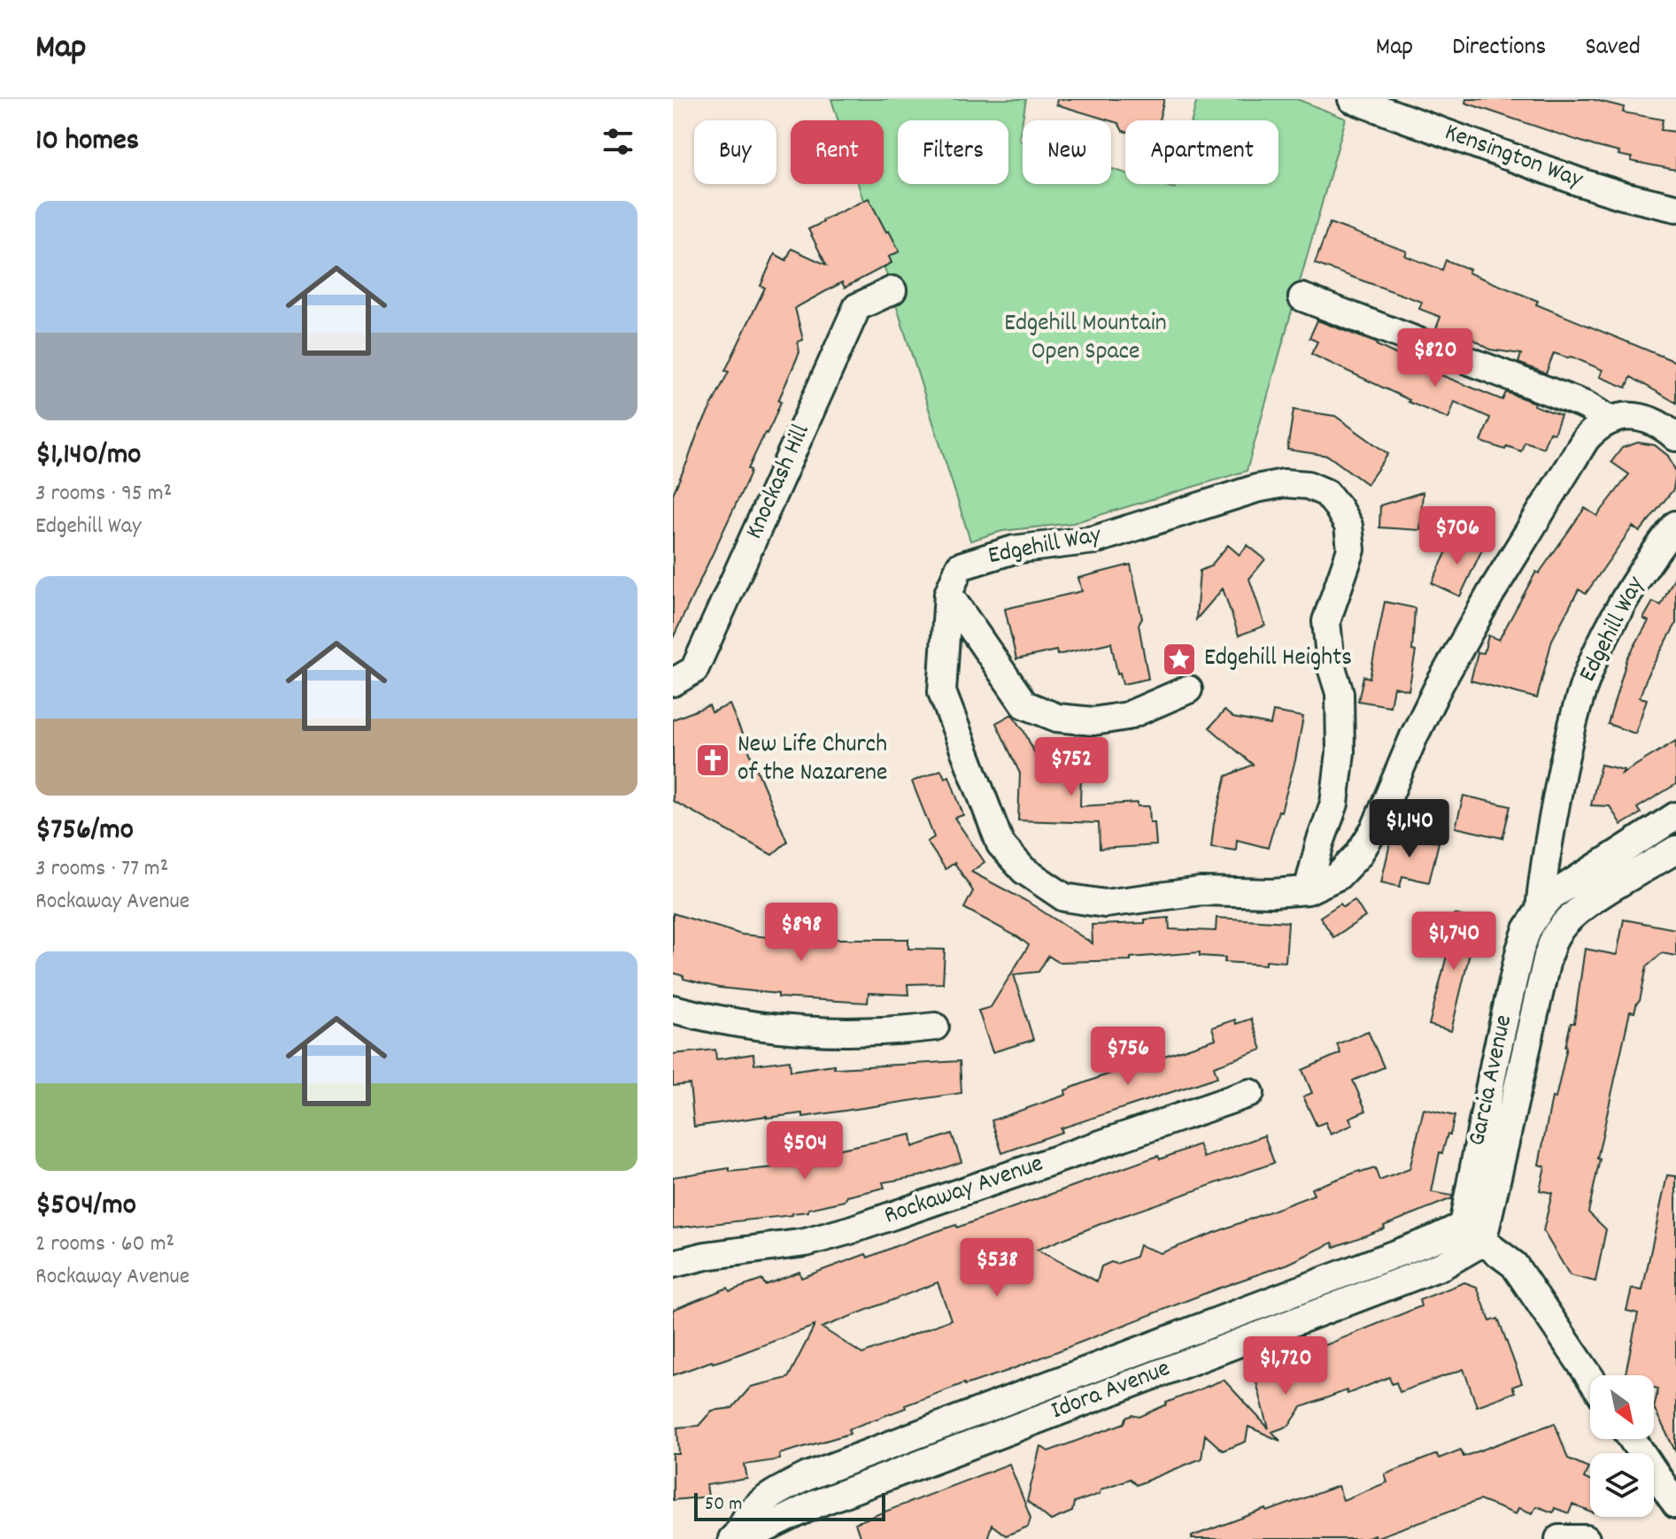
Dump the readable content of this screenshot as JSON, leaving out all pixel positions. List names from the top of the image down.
{
  "streets": {
    "street": [
      "Kensington Way",
      "Knockash Hill",
      "Edgehill Way",
      "Garcia Avenue",
      "Rockaway Avenue",
      "Idora Avenue"
    ]
  },
  "crossings": [
    ["Edgehill Way", "Garcia Avenue"],
    ["Garcia Avenue", "Idora Avenue"]
  ],
  "parks": ["Edgehill Mountain Open Space"],
  "places": {
    "place": ["Edgehill Heights"],
    "church": ["New Life Church of the Nazarene"]
  },
  "scale_bar": "50 m",
  "north": "bottom right",
  "page": {
    "header": "Map",
    "nav": ["Map", "Directions", "Saved"],
    "heading": "10 homes",
    "chip": [
      "Buy",
      "Rent",
      "Filters",
      "New",
      "Apartment"
    ],
    "list": [
      {
        "name": "$1,140/mo",
        "note": "3 rooms · 95 m² · Edgehill Way"
      },
      {
        "name": "$756/mo",
        "note": "3 rooms · 77 m² · Rockaway Avenue"
      },
      {
        "name": "$504/mo",
        "note": "2 rooms · 60 m² · Rockaway Avenue"
      }
    ],
    "price": [
      "$820",
      "$706",
      "$752",
      "$1,140",
      "$898",
      "$1,740",
      "$756",
      "$504",
      "$538",
      "$1,720"
    ],
    "scale": "50 m"
  }
}
